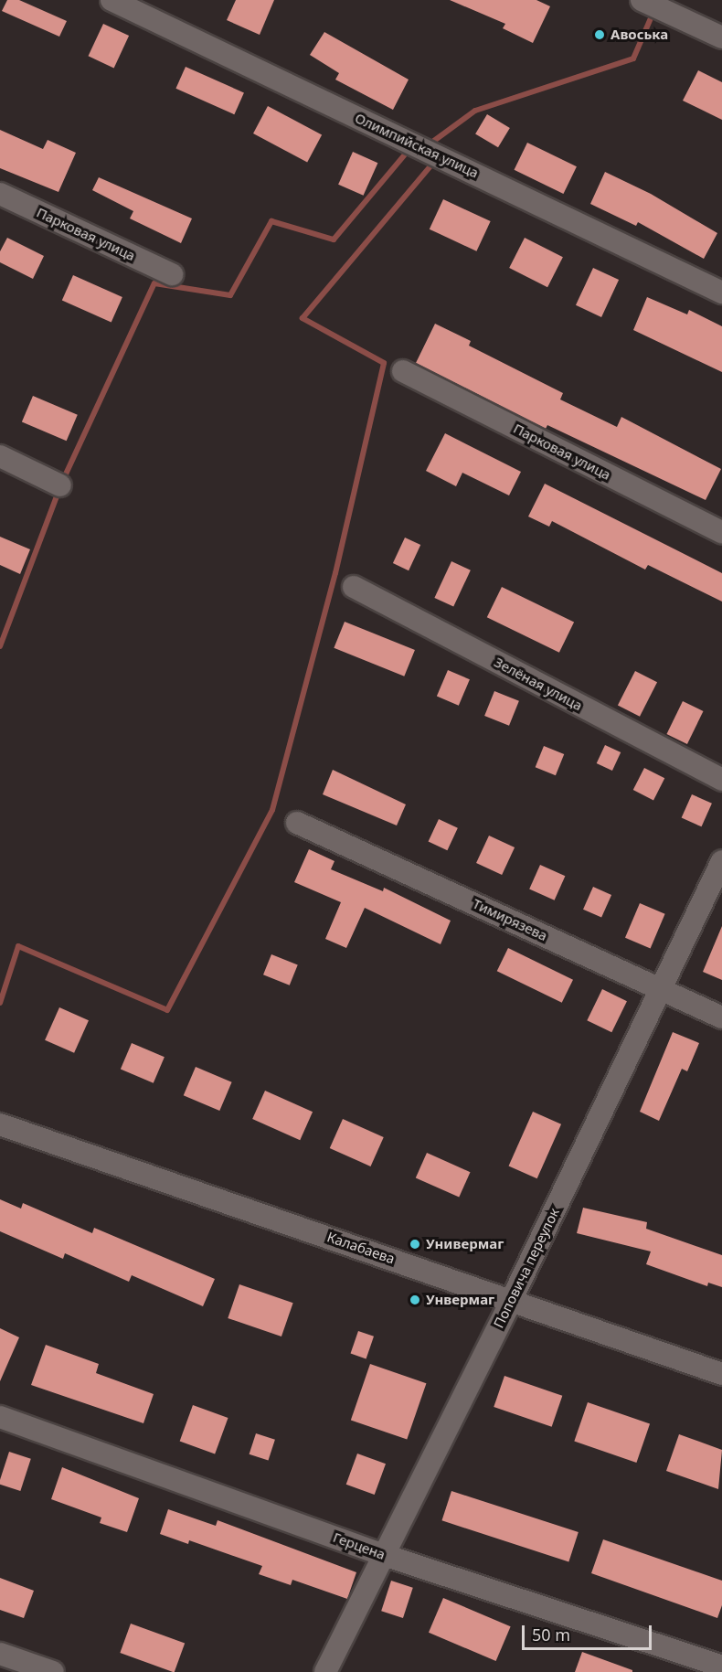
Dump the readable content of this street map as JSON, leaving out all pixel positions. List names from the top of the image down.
{
  "streets": {
    "street": [
      "Олимпийская улица",
      "Парковая улица",
      "Зелёная улица",
      "Тимирязева",
      "Калабаева",
      "Поповича переулок",
      "Герцена"
    ]
  },
  "crossings": [
    ["Тимирязева", "Поповича переулок"],
    ["Калабаева", "Поповича переулок"],
    ["Поповича переулок", "Герцена"]
  ],
  "places": ["Авоська", "Универмаг", "Унвермаг"],
  "scale_bar": "50 m"
}
